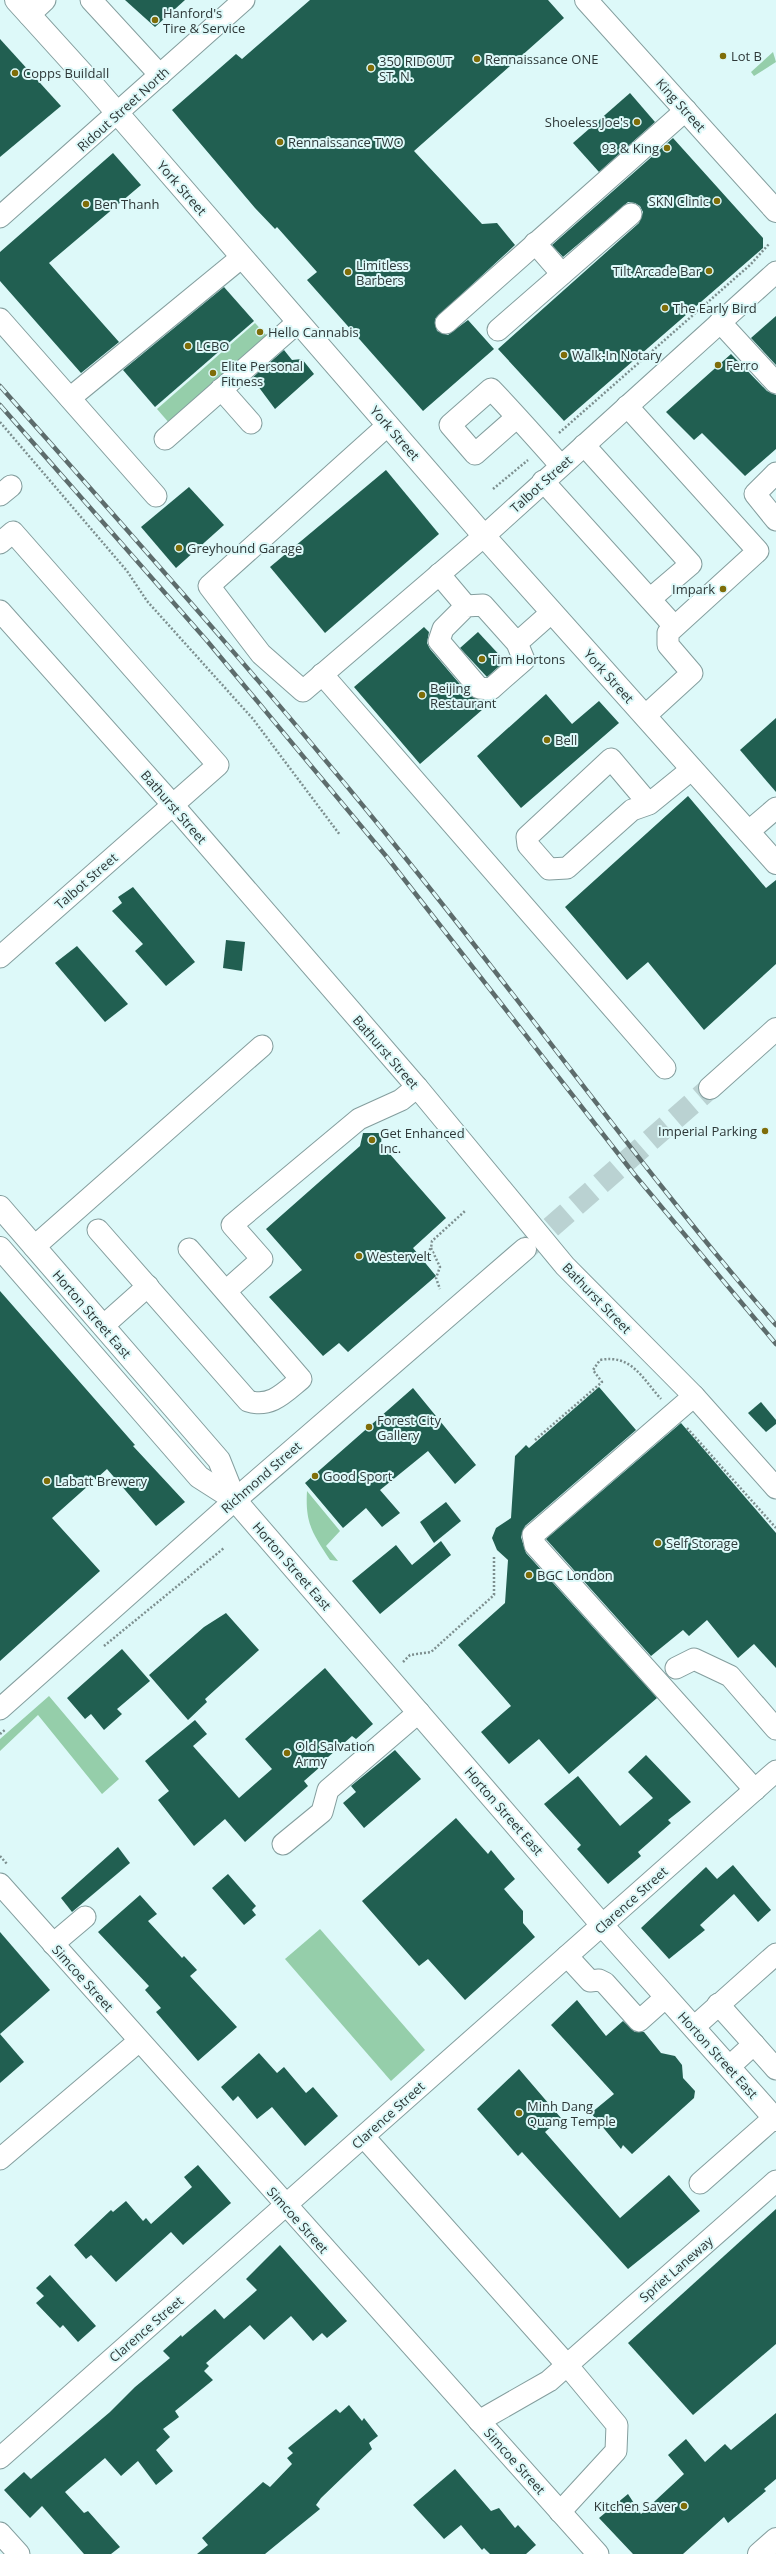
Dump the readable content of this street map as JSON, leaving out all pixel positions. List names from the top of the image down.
{
  "streets": {
    "main road": [
      "King Street",
      "York Street",
      "Horton Street East",
      "Richmond Street"
    ],
    "street": [
      "Ridout Street North",
      "Talbot Street",
      "Bathurst Street",
      "Clarence Street",
      "Simcoe Street",
      "Spriet Laneway"
    ]
  },
  "crossings": [
    ["Ridout Street North", "York Street"],
    ["York Street", "Talbot Street"],
    ["Talbot Street", "Bathurst Street"],
    ["Horton Street East", "Richmond Street"],
    ["Horton Street East", "Clarence Street"],
    ["Clarence Street", "Simcoe Street"],
    ["Simcoe Street", "Spriet Laneway"]
  ],
  "places": [
    "Hanford's Tire & Service",
    "Lot B",
    "Rennaissance ONE",
    "350 RIDOUT ST. N.",
    "Copps Buildall",
    "Shoeless Joe's",
    "Rennaissance TWO",
    "93 & King",
    "SKN Clinic",
    "Ben Thanh",
    "Tilt Arcade Bar",
    "Limitless Barbers",
    "The Early Bird",
    "Hello Cannabis",
    "LCBO",
    "Walk-In Notary",
    "Ferro",
    "Elite Personal Fitness",
    "Greyhound Garage",
    "Impark",
    "Tim Hortons",
    "Beijing Restaurant",
    "Bell",
    "Imperial Parking",
    "Get Enhanced Inc.",
    "Westervelt",
    "Forest City Gallery",
    "Good Sport",
    "Labatt Brewery",
    "Self Storage",
    "BGC London",
    "Old Salvation Army",
    "Minh Dang Quang Temple",
    "Kitchen Saver"
  ]
}
